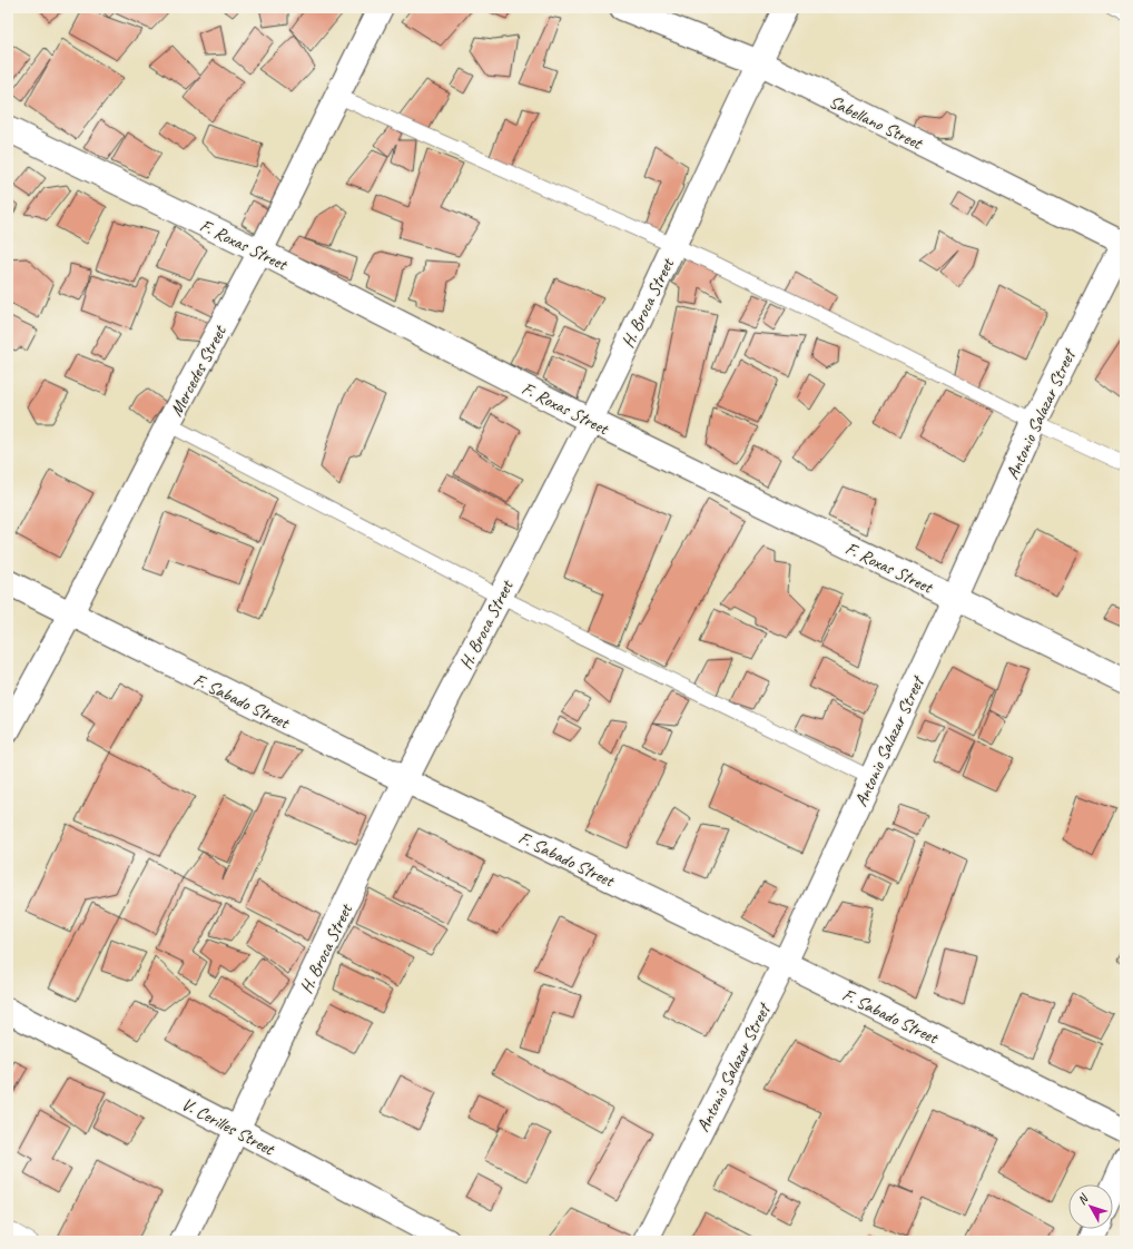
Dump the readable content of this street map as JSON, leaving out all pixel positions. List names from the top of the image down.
{
  "streets": {
    "street": [
      "Sabellano Street",
      "F. Roxas Street",
      "H. Broca Street",
      "Mercedes Street",
      "Antonio Salazar Street",
      "F. Sabado Street",
      "V. Cerilles Street"
    ]
  },
  "crossings": [
    ["Sabellano Street", "H. Broca Street"],
    ["Sabellano Street", "Antonio Salazar Street"],
    ["F. Roxas Street", "H. Broca Street"],
    ["F. Roxas Street", "Mercedes Street"],
    ["F. Roxas Street", "Antonio Salazar Street"],
    ["H. Broca Street", "F. Sabado Street"],
    ["H. Broca Street", "V. Cerilles Street"],
    ["Mercedes Street", "F. Sabado Street"],
    ["Antonio Salazar Street", "F. Sabado Street"]
  ],
  "north": "top left"
}
